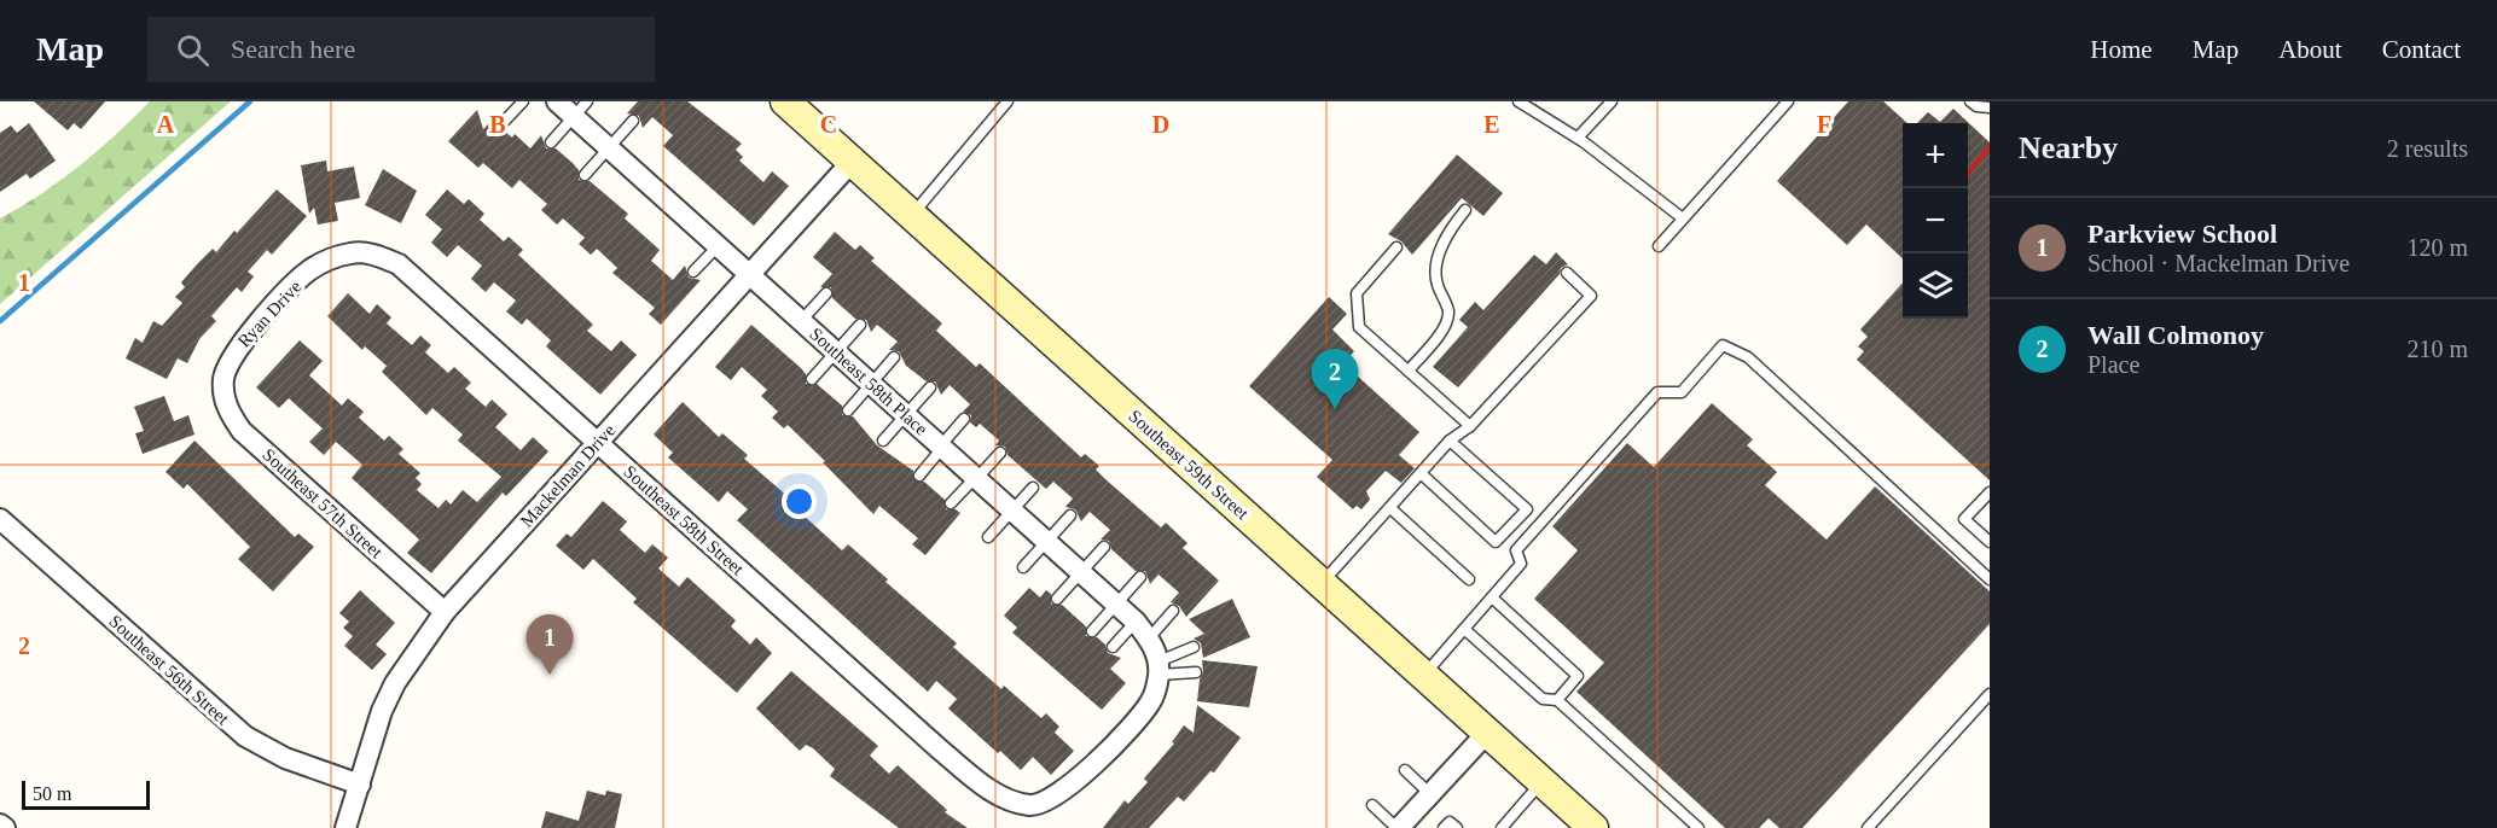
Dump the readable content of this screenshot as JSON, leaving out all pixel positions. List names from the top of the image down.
{
  "streets": {
    "main road": ["Southeast 59th Street"],
    "street": [
      "Ryan Drive",
      "Southeast 58th Place",
      "Mackelman Drive",
      "Southeast 57th Street",
      "Southeast 58th Street",
      "Southeast 56th Street"
    ]
  },
  "crossings": [
    ["Ryan Drive", "Southeast 57th Street"],
    ["Ryan Drive", "Southeast 58th Street"],
    ["Southeast 58th Place", "Mackelman Drive"],
    ["Southeast 58th Place", "Southeast 58th Street"],
    ["Southeast 59th Street", "Mackelman Drive"],
    ["Mackelman Drive", "Southeast 57th Street"],
    ["Mackelman Drive", "Southeast 58th Street"],
    ["Mackelman Drive", "Southeast 56th Street"]
  ],
  "scale_bar": "50 m",
  "page": {
    "header": "Map",
    "search": "Search here",
    "nav": [
      "Home",
      "Map",
      "About",
      "Contact"
    ],
    "heading": ["Nearby", "2 results"],
    "map_buttons": ["+", "−"],
    "list": [
      {
        "mark": "1",
        "name": "Parkview School",
        "note": "School · Mackelman Drive",
        "value": "120 m"
      },
      {
        "mark": "2",
        "name": "Wall Colmonoy",
        "note": "Place",
        "value": "210 m"
      }
    ],
    "pins": ["2", "1"],
    "scale": "50 m"
  },
  "grid": {
    "columns": [
      "A",
      "B",
      "C",
      "D",
      "E",
      "F"
    ],
    "rows": ["1", "2"]
  }
}
